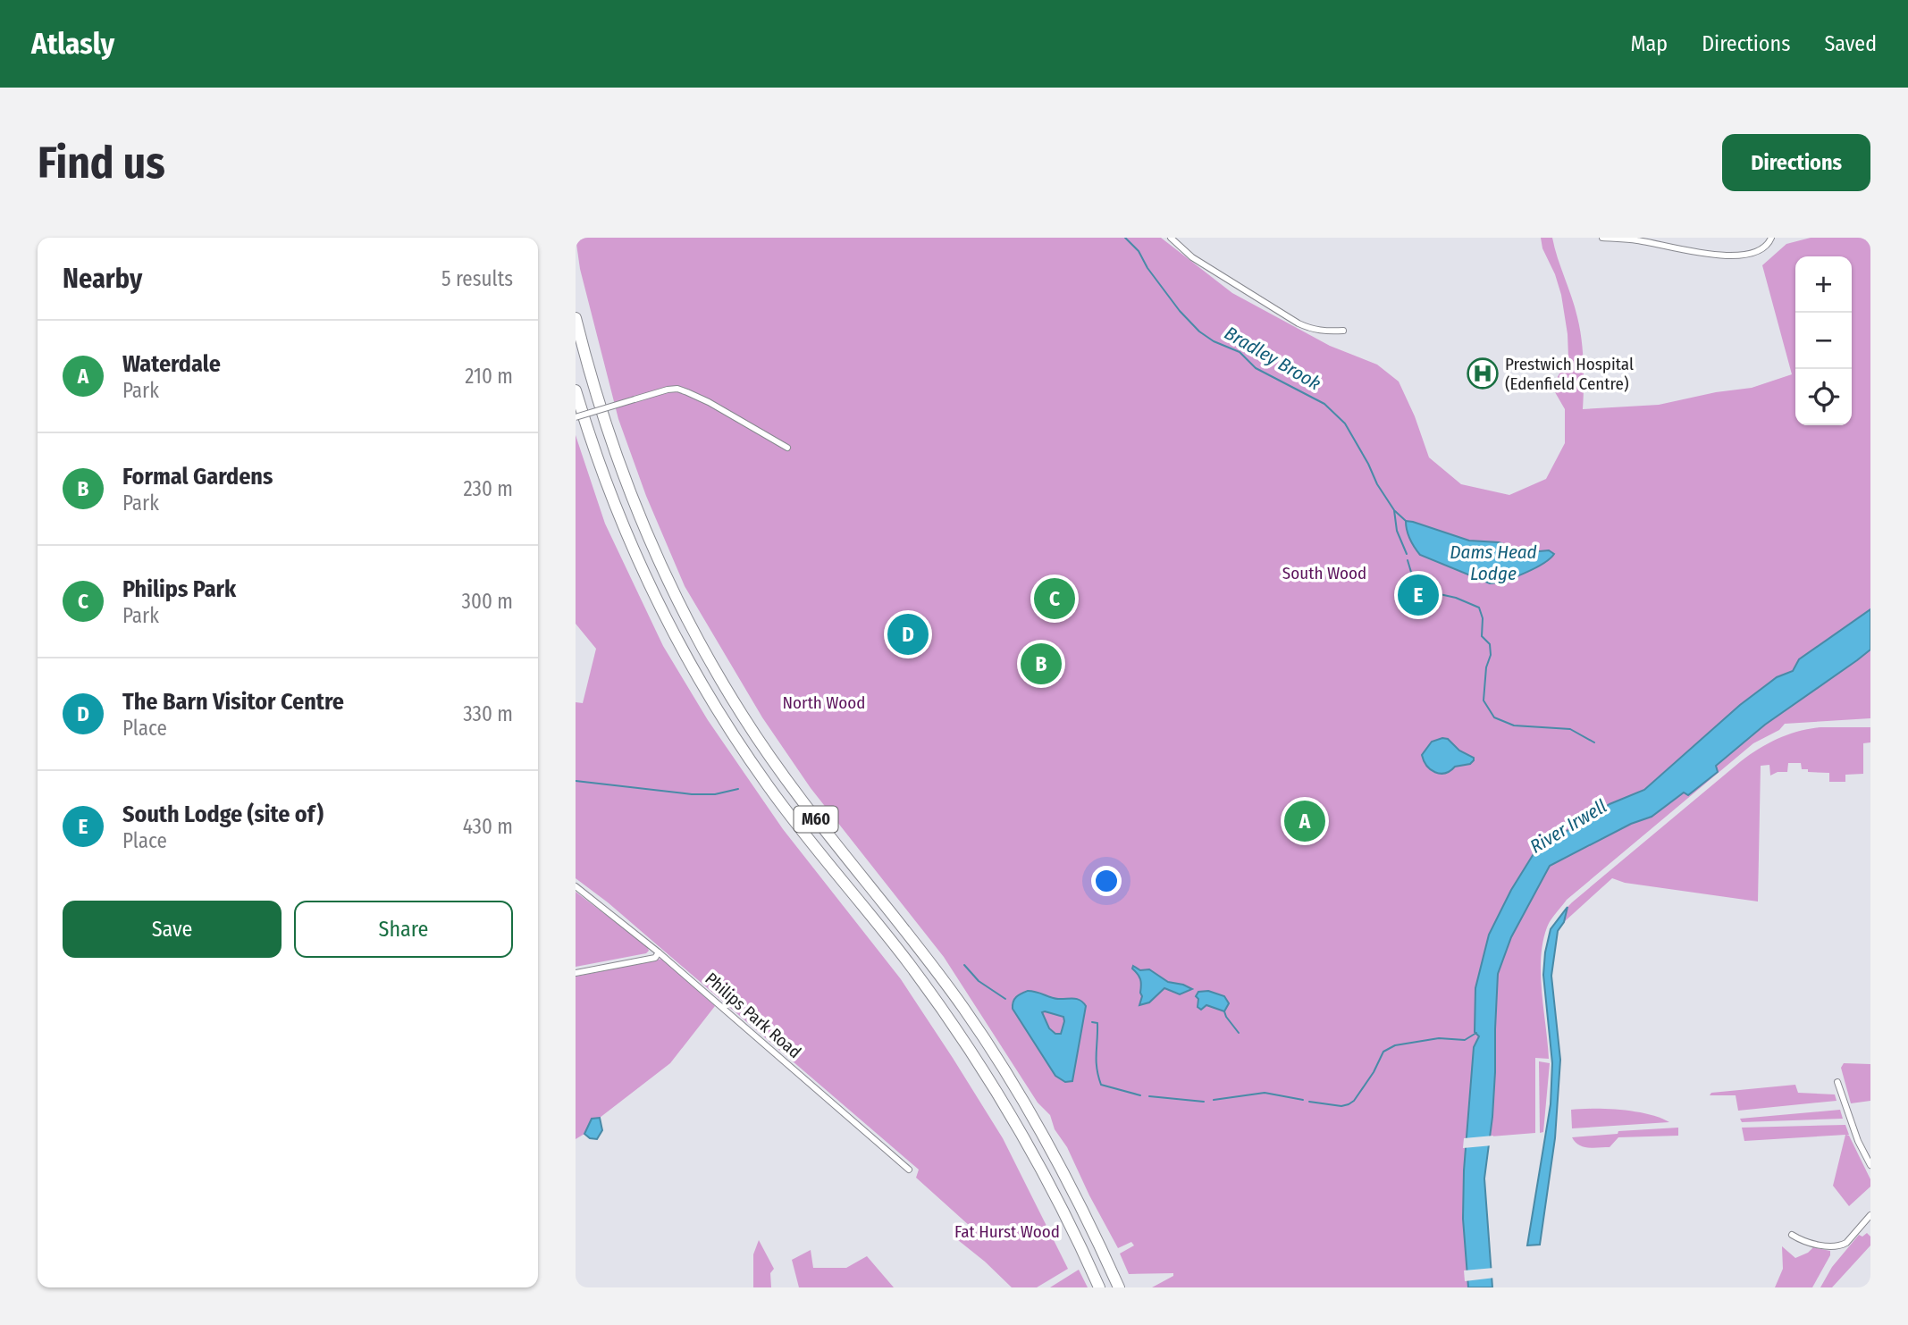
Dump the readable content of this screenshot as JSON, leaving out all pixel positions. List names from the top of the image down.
{
  "streets": {
    "highway": ["M60"],
    "street": ["Philips Park Road"]
  },
  "water": ["Bradley Brook", "Dams Head Lodge", "River Irwell"],
  "parks": ["South Wood", "North Wood", "Fat Hurst Wood"],
  "places": {
    "hospital": ["Prestwich Hospital (Edenfield Centre)"]
  },
  "page": {
    "header": "Atlasly",
    "nav": ["Map", "Directions", "Saved"],
    "buttons": [
      "Directions",
      ["Save", "Share"]
    ],
    "title": "Find us",
    "heading": ["Nearby", "5 results"],
    "map_buttons": ["+", "−"],
    "list": [
      {
        "mark": "A",
        "name": "Waterdale",
        "note": "Park",
        "value": "210 m"
      },
      {
        "mark": "B",
        "name": "Formal Gardens",
        "note": "Park",
        "value": "230 m"
      },
      {
        "mark": "C",
        "name": "Philips Park",
        "note": "Park",
        "value": "300 m"
      },
      {
        "mark": "D",
        "name": "The Barn Visitor Centre",
        "note": "Place",
        "value": "330 m"
      },
      {
        "mark": "E",
        "name": "South Lodge (site of)",
        "note": "Place",
        "value": "430 m"
      }
    ],
    "pins": [
      "E",
      "C",
      "D",
      "B",
      "A"
    ]
  }
}
